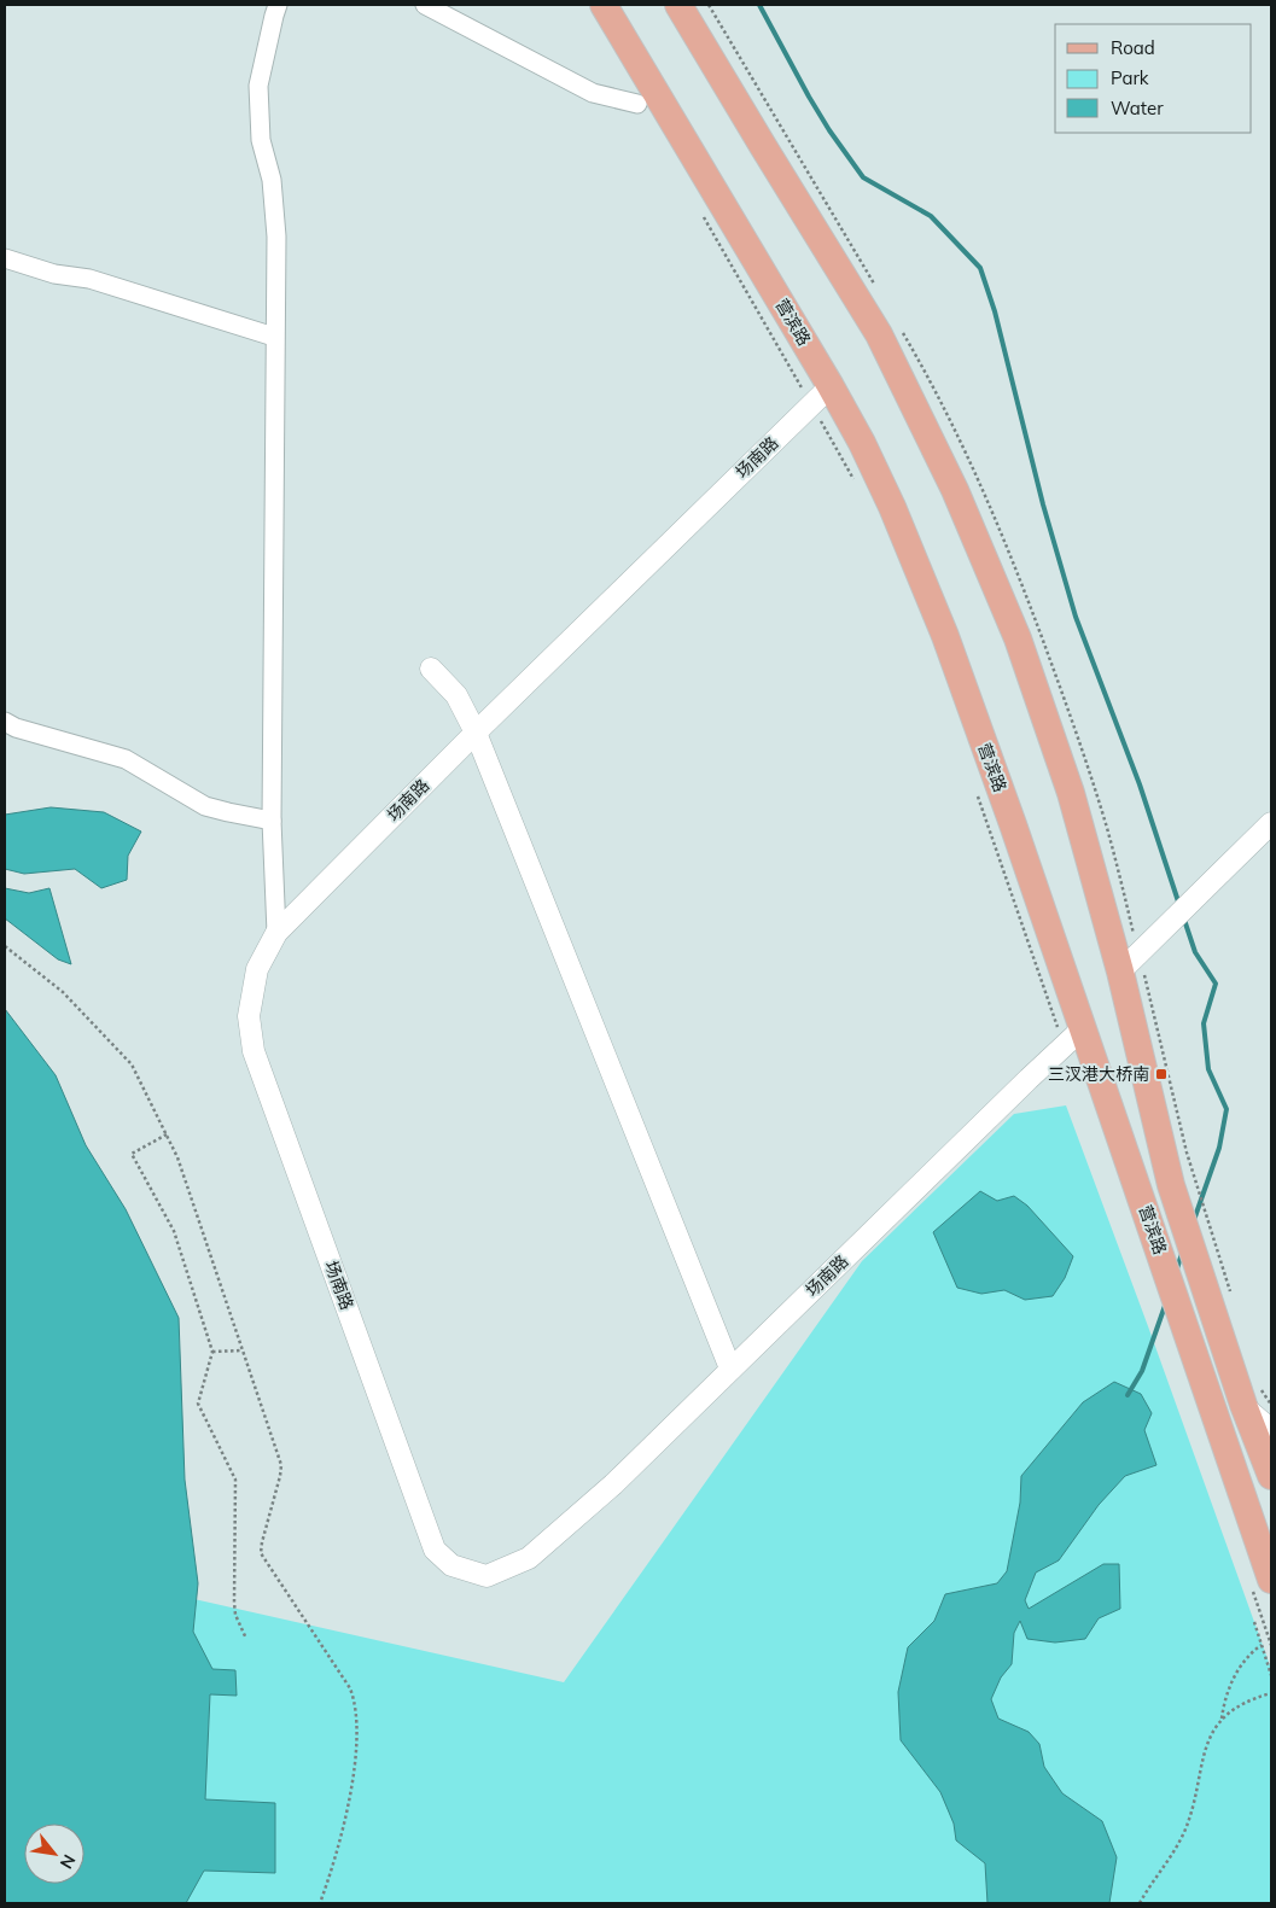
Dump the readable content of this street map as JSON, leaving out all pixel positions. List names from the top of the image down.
{
  "streets": {
    "main road": ["营滨路"],
    "street": ["场南路"]
  },
  "crossings": [
    ["营滨路", "场南路"]
  ],
  "places": {
    "transit": ["三汊港大桥南"]
  },
  "legend": ["Road", "Park", "Water"],
  "north": "bottom right"
}
